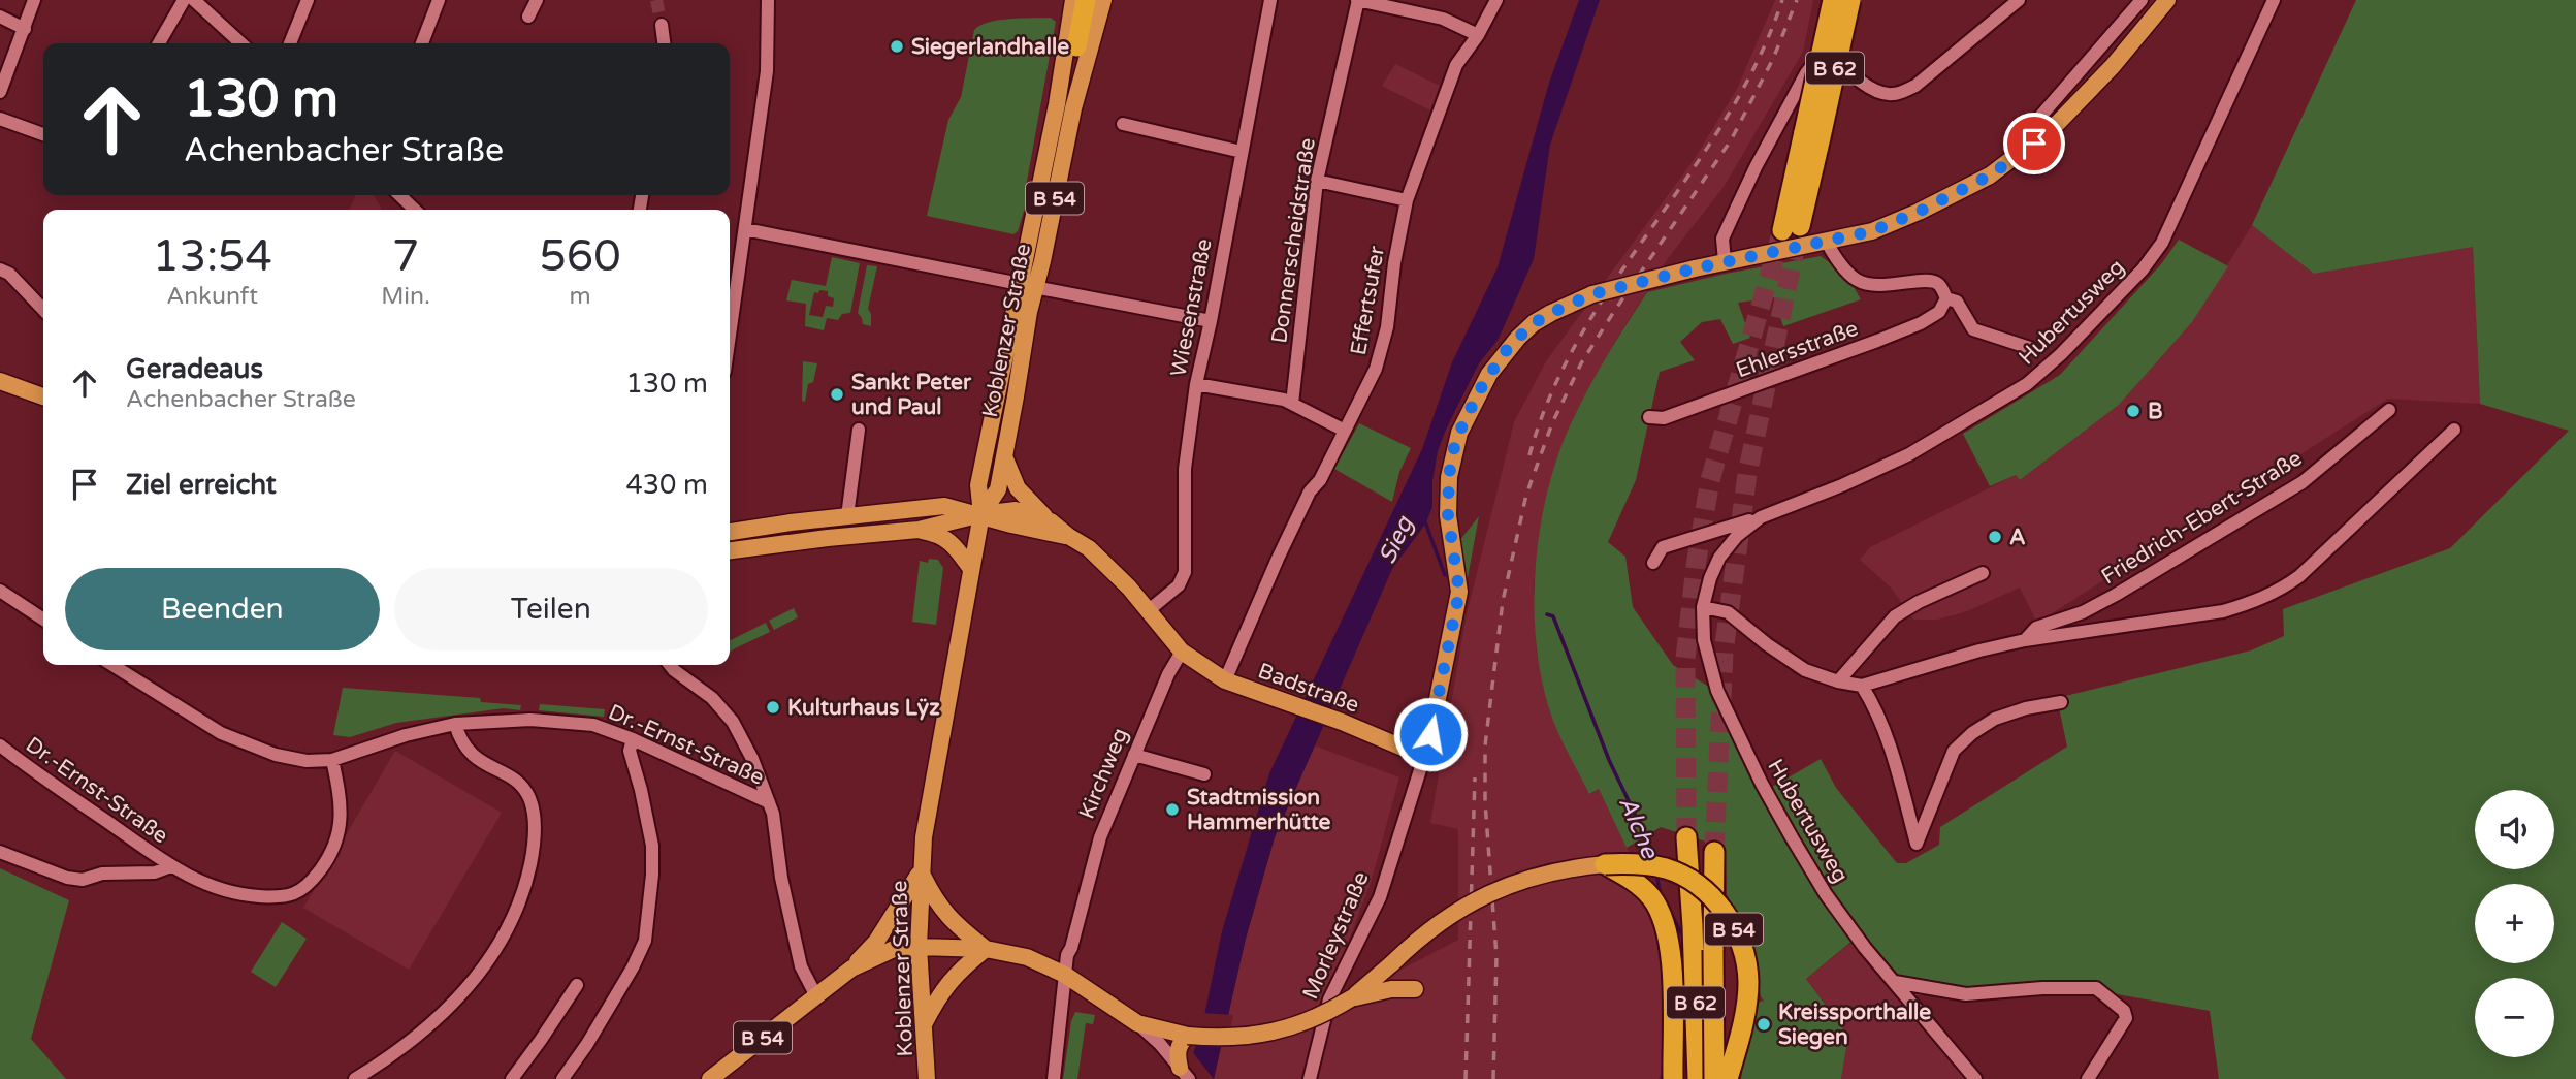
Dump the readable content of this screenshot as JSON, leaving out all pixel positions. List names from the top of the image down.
{
  "streets": {
    "highway": ["B 62", "B 54"],
    "main road": ["Koblenzer Straße", "Badstraße", "Morleystraße"],
    "street": [
      "Donnerscheidstraße",
      "Effertsufer",
      "Wiesenstraße",
      "Hubertusweg",
      "Ehlersstraße",
      "Friedrich-Ebert-Straße",
      "Dr.-Ernst-Straße",
      "Kirchweg"
    ]
  },
  "crossings": [
    ["B 54", "Koblenzer Straße"],
    ["B 54", "Kirchweg"],
    ["Effertsufer", "Badstraße"],
    ["Hubertusweg", "Friedrich-Ebert-Straße"],
    ["Badstraße", "Kirchweg"],
    ["Badstraße", "Morleystraße"]
  ],
  "water": ["Sieg", "Alche"],
  "places": [
    "Siegerlandhalle",
    "Sankt Peter und Paul",
    "B",
    "A",
    "Kulturhaus Lÿz",
    "Stadtmission Hammerhütte",
    "Kreissporthalle Siegen"
  ],
  "page": {
    "turn": ["130 m", "Achenbacher Straße"],
    "eta": [
      "13:54",
      "Ankunft",
      "7",
      "Min.",
      "560",
      "m"
    ],
    "list": [
      {
        "name": "Geradeaus",
        "note": "Achenbacher Straße",
        "value": "130 m"
      },
      {
        "name": "Ziel erreicht",
        "value": "430 m"
      }
    ],
    "buttons": ["Beenden", "Teilen"],
    "map_buttons": ["+", "−"]
  }
}
